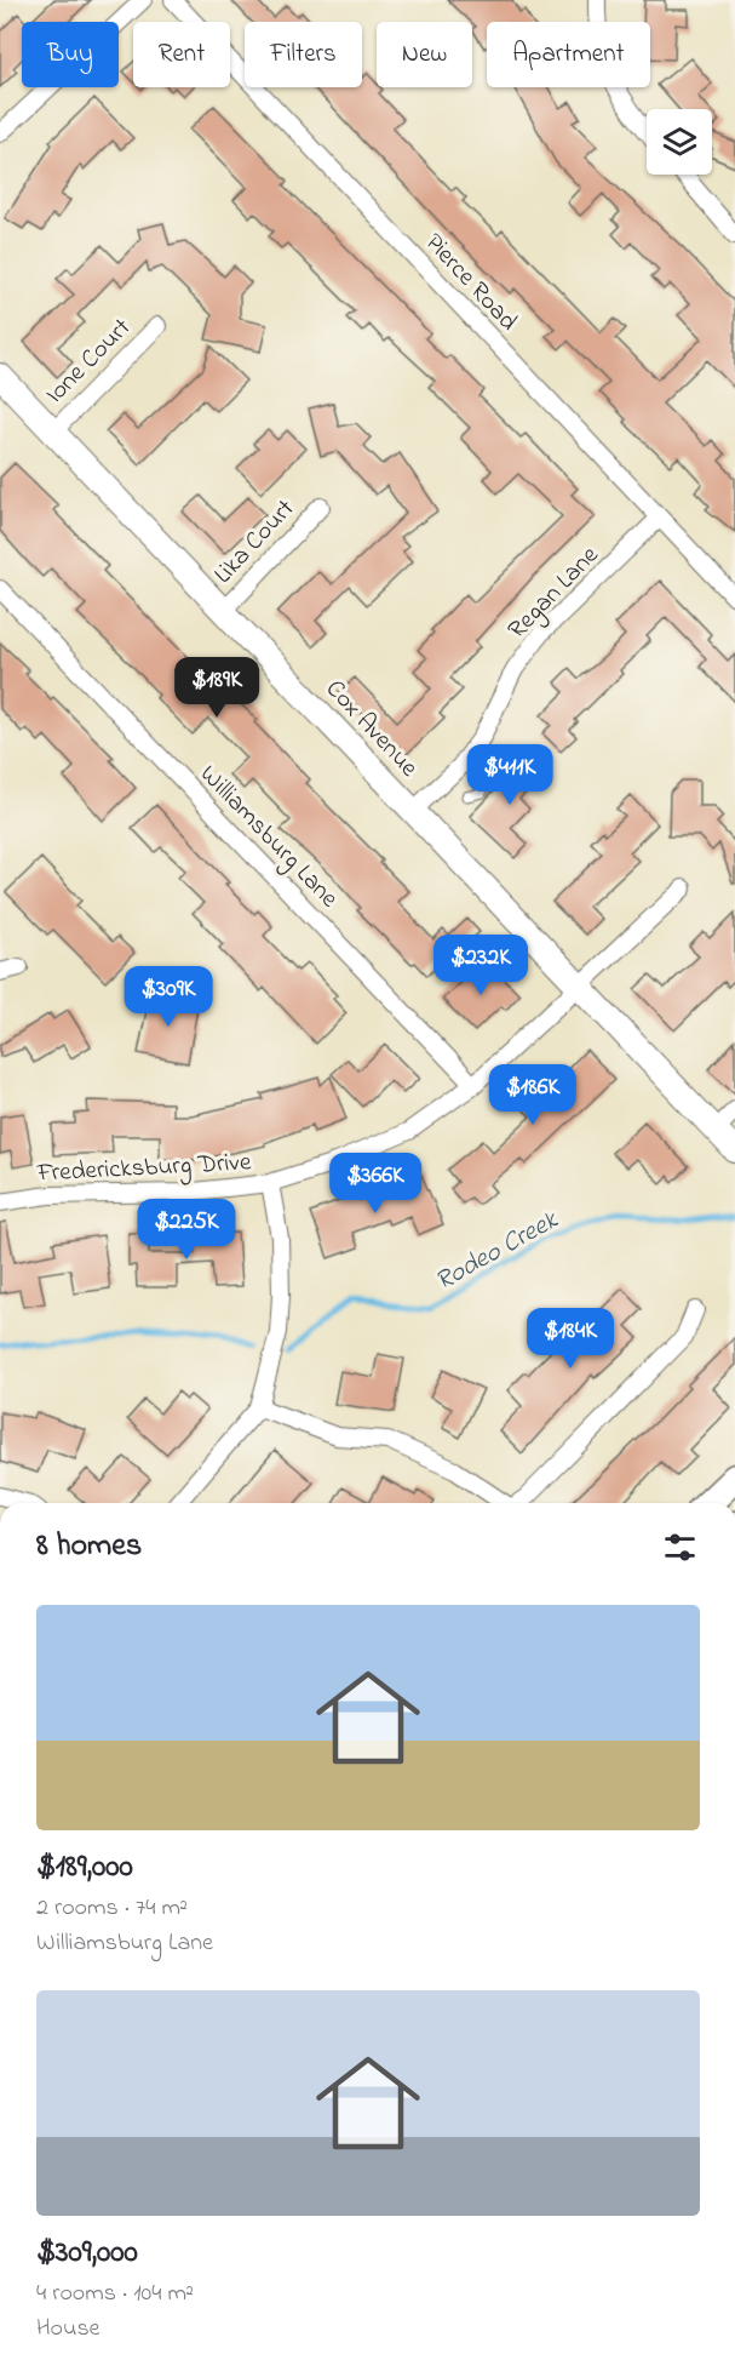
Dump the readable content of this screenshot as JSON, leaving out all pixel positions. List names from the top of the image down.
{
  "streets": {
    "main road": ["Cox Avenue"],
    "street": [
      "Pierce Road",
      "Ione Court",
      "Lika Court",
      "Regan Lane",
      "Williamsburg Lane",
      "Fredericksburg Drive"
    ]
  },
  "crossings": [
    ["Pierce Road", "Regan Lane"],
    ["Ione Court", "Cox Avenue"],
    ["Lika Court", "Cox Avenue"],
    ["Regan Lane", "Cox Avenue"],
    ["Cox Avenue", "Fredericksburg Drive"],
    ["Williamsburg Lane", "Fredericksburg Drive"]
  ],
  "water": ["Rodeo Creek"],
  "page": {
    "chip": [
      "Buy",
      "Rent",
      "Filters",
      "New",
      "Apartment"
    ],
    "price": [
      "$189K",
      "$411K",
      "$232K",
      "$309K",
      "$186K",
      "$366K",
      "$225K",
      "$184K"
    ],
    "heading": "8 homes",
    "list": [
      {
        "name": "$189,000",
        "note": "2 rooms · 74 m² · Williamsburg Lane"
      },
      {
        "name": "$309,000",
        "note": "4 rooms · 104 m² · House"
      }
    ]
  }
}
